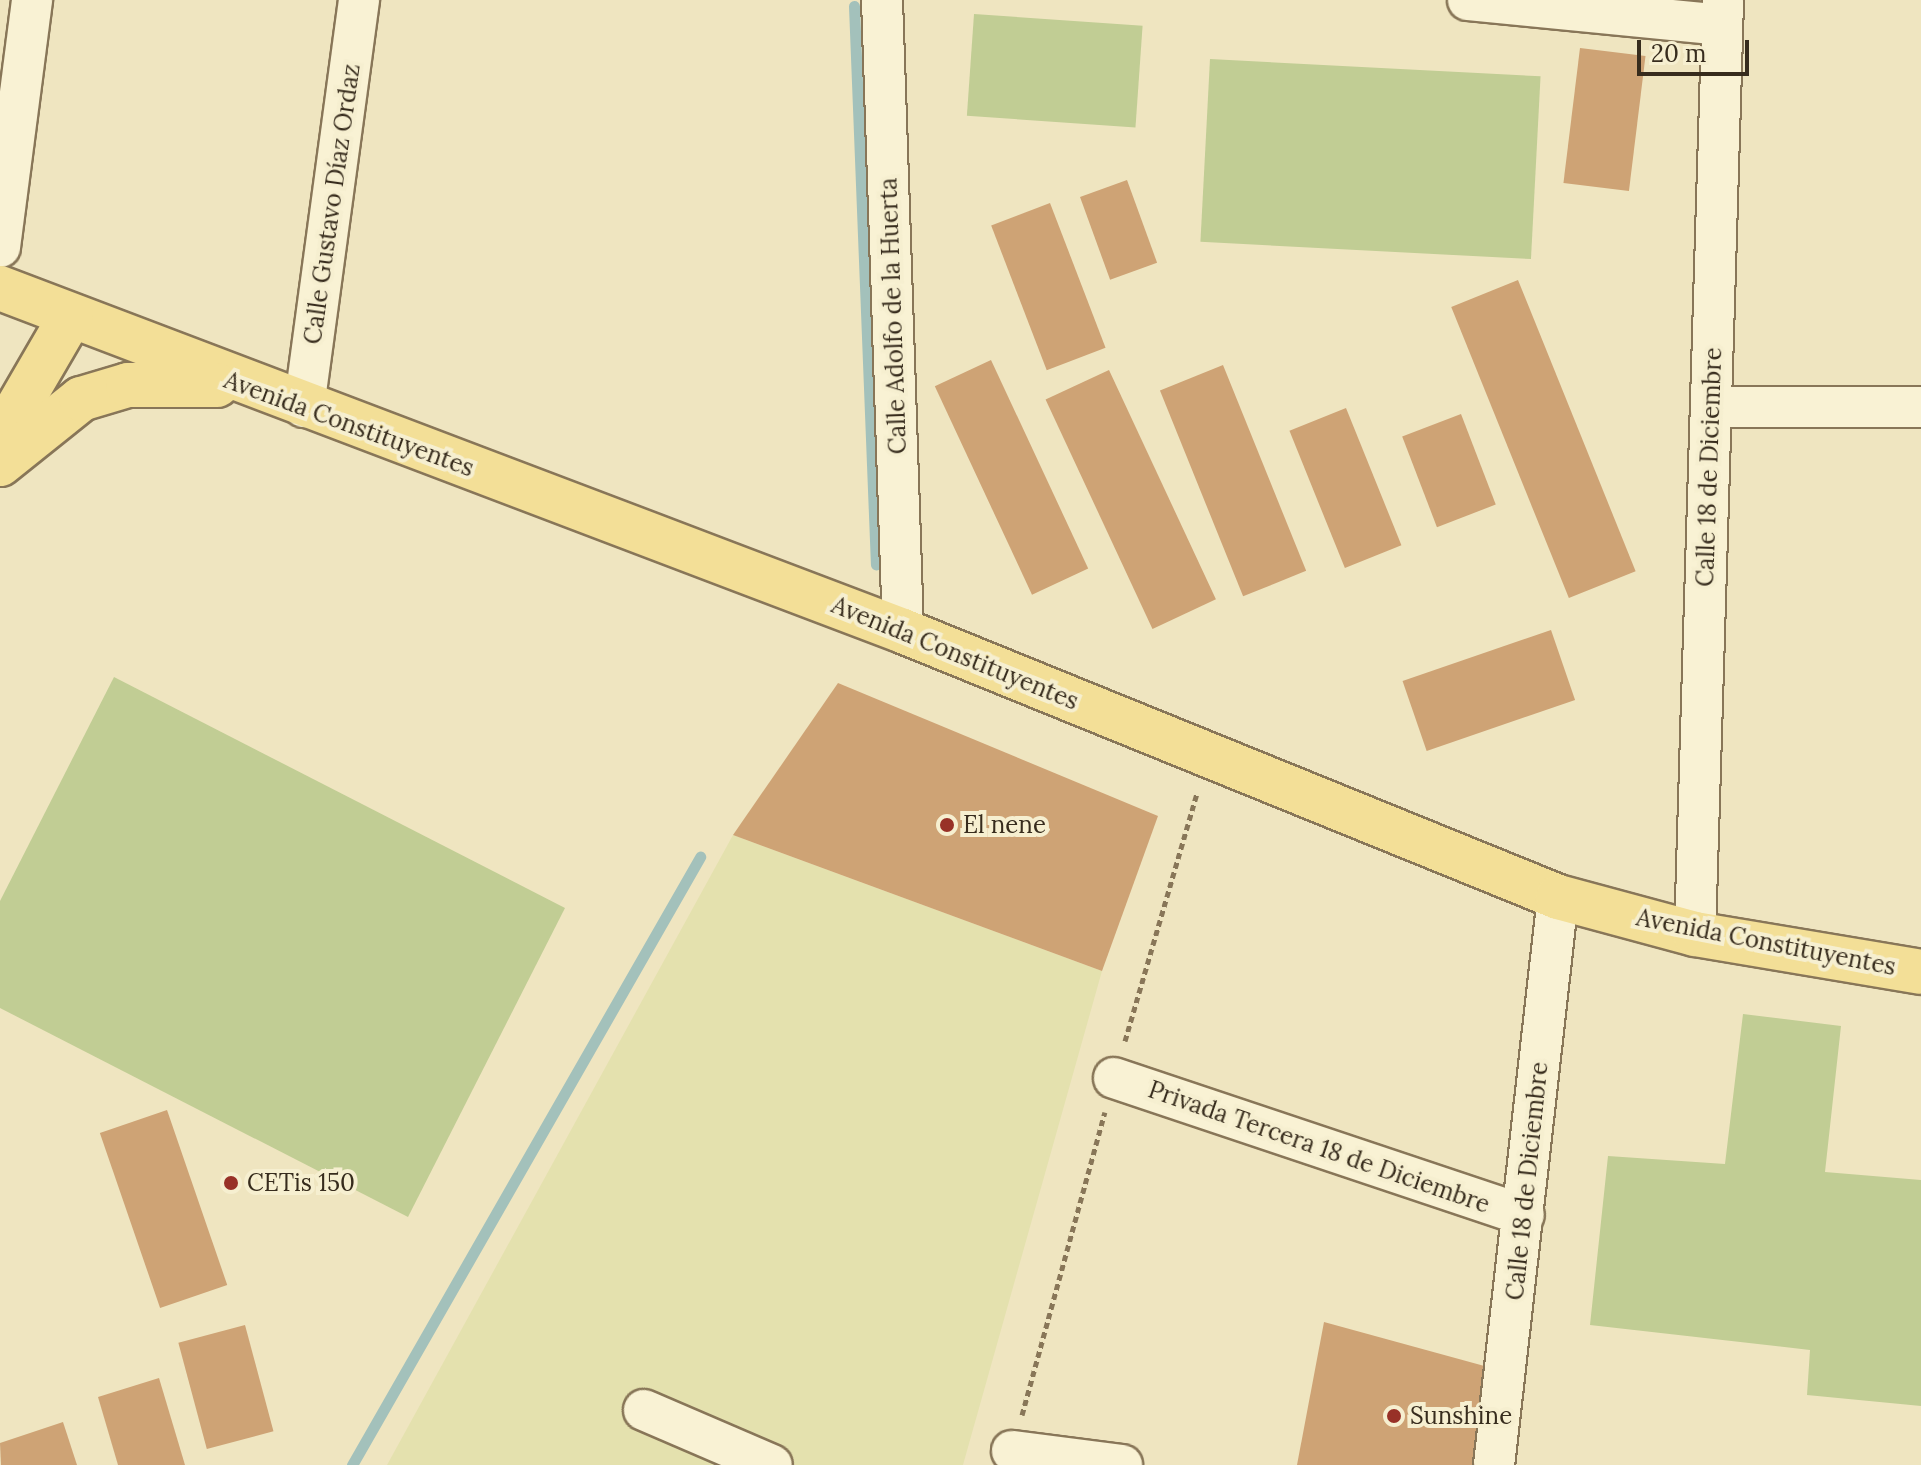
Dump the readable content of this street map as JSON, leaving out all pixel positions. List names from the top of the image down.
{
  "streets": {
    "main road": ["Avenida Constituyentes"],
    "street": [
      "Calle Gustavo Díaz Ordaz",
      "Calle Adolfo de la Huerta",
      "Calle 18 de Diciembre",
      "Privada Tercera 18 de Diciembre"
    ]
  },
  "crossings": [
    ["Calle Gustavo Díaz Ordaz", "Avenida Constituyentes"],
    ["Calle Adolfo de la Huerta", "Avenida Constituyentes"],
    ["Avenida Constituyentes", "Calle 18 de Diciembre"],
    ["Calle 18 de Diciembre", "Privada Tercera 18 de Diciembre"]
  ],
  "places": ["El nene", "CETis 150", "Sunshine"],
  "scale_bar": "20 m"
}
